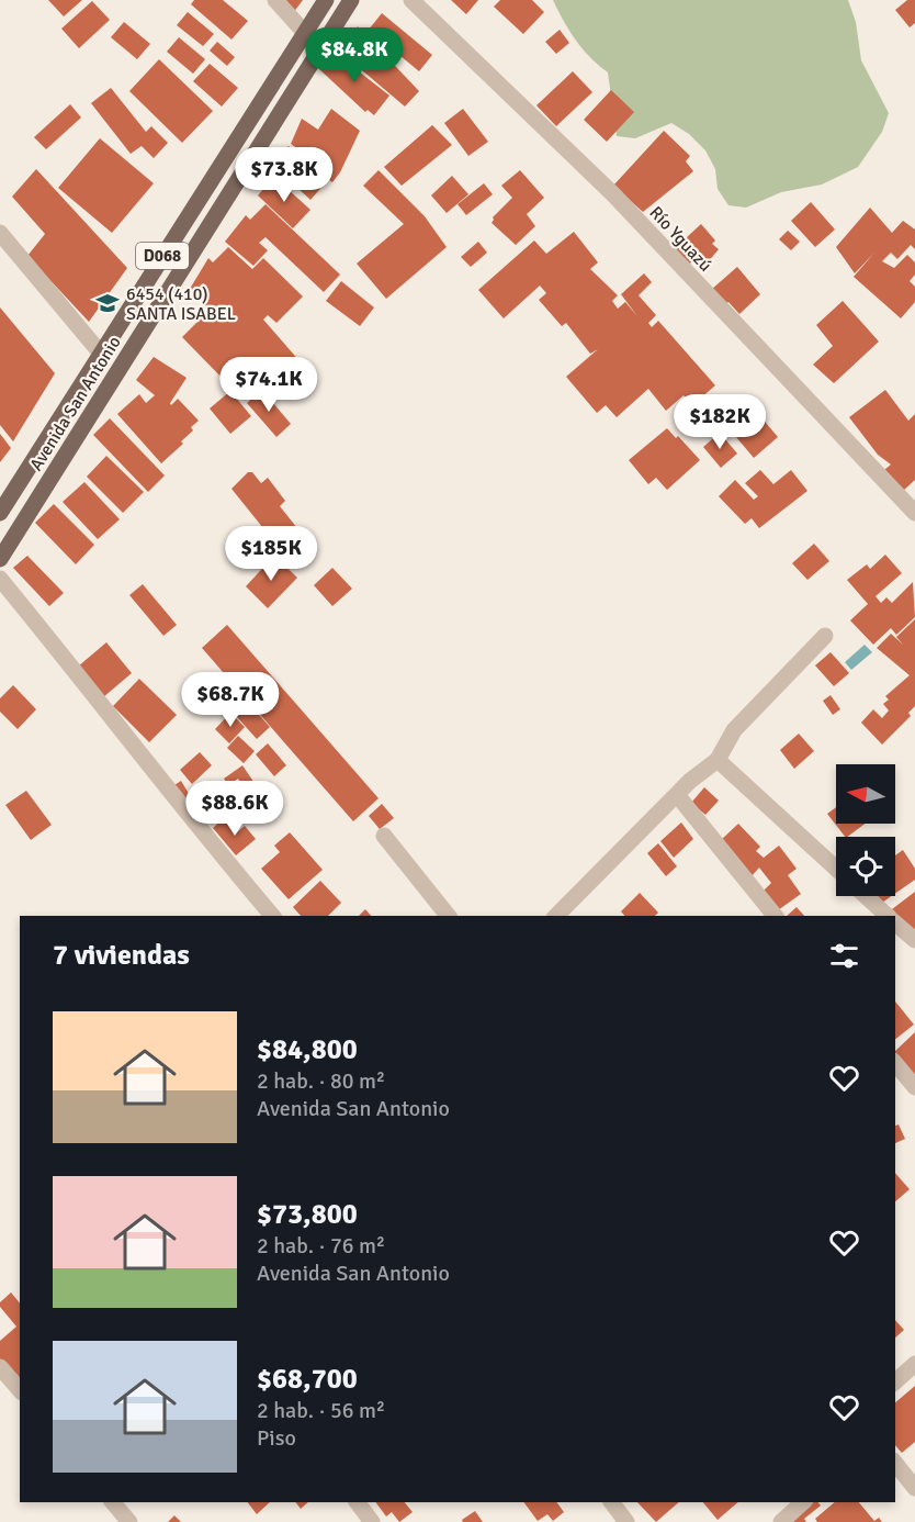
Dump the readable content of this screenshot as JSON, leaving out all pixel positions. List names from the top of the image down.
{
  "streets": {
    "main road": ["D068", "Avenida San Antonio"],
    "street": ["Río Yguazú"]
  },
  "places": {
    "school or university": ["6454 (410) SANTA ISABEL"]
  },
  "north": "left",
  "page": {
    "price": [
      "$84.8K",
      "$73.8K",
      "$74.1K",
      "$182K",
      "$185K",
      "$68.7K",
      "$88.6K"
    ],
    "heading": "7 viviendas",
    "list": [
      {
        "name": "$84,800",
        "note": "2 hab. · 80 m² · Avenida San Antonio"
      },
      {
        "name": "$73,800",
        "note": "2 hab. · 76 m² · Avenida San Antonio"
      },
      {
        "name": "$68,700",
        "note": "2 hab. · 56 m² · Piso"
      }
    ]
  }
}
